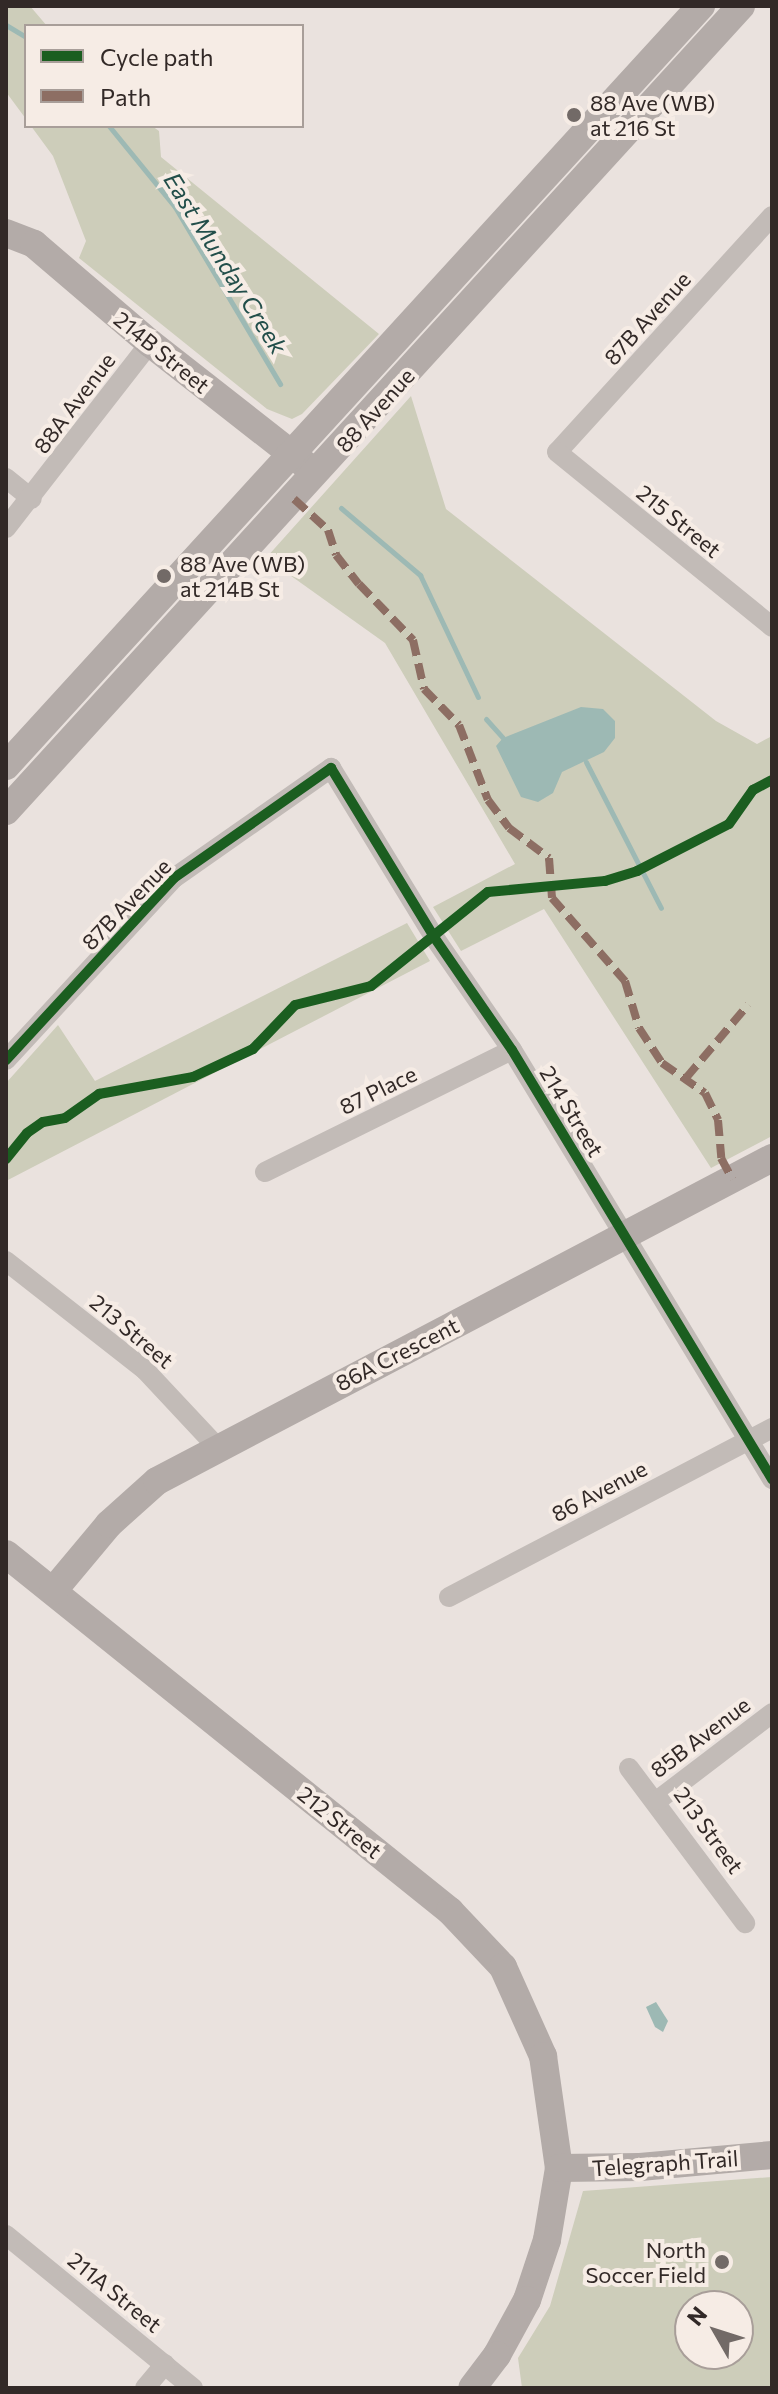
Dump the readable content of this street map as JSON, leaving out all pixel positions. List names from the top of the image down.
{
  "streets": {
    "street": [
      "87B Avenue",
      "214B Street",
      "88A Avenue",
      "88 Avenue",
      "215 Street",
      "87 Place",
      "214 Street",
      "213 Street",
      "86A Crescent",
      "86 Avenue",
      "85B Avenue",
      "212 Street",
      "Telegraph Trail",
      "211A Street"
    ]
  },
  "crossings": [
    ["87B Avenue", "215 Street"],
    ["87B Avenue", "214 Street"],
    ["214B Street", "88A Avenue"],
    ["214B Street", "88 Avenue"],
    ["87 Place", "214 Street"],
    ["214 Street", "86A Crescent"],
    ["214 Street", "86 Avenue"],
    ["213 Street", "86A Crescent"],
    ["213 Street", "85B Avenue"],
    ["86A Crescent", "212 Street"],
    ["212 Street", "Telegraph Trail"]
  ],
  "water": ["East Munday Creek"],
  "places": ["88 Ave (WB) at 216 St", "88 Ave (WB) at 214B St", "North Soccer Field"],
  "legend": ["Cycle path", "Path"],
  "north": "top left"
}
